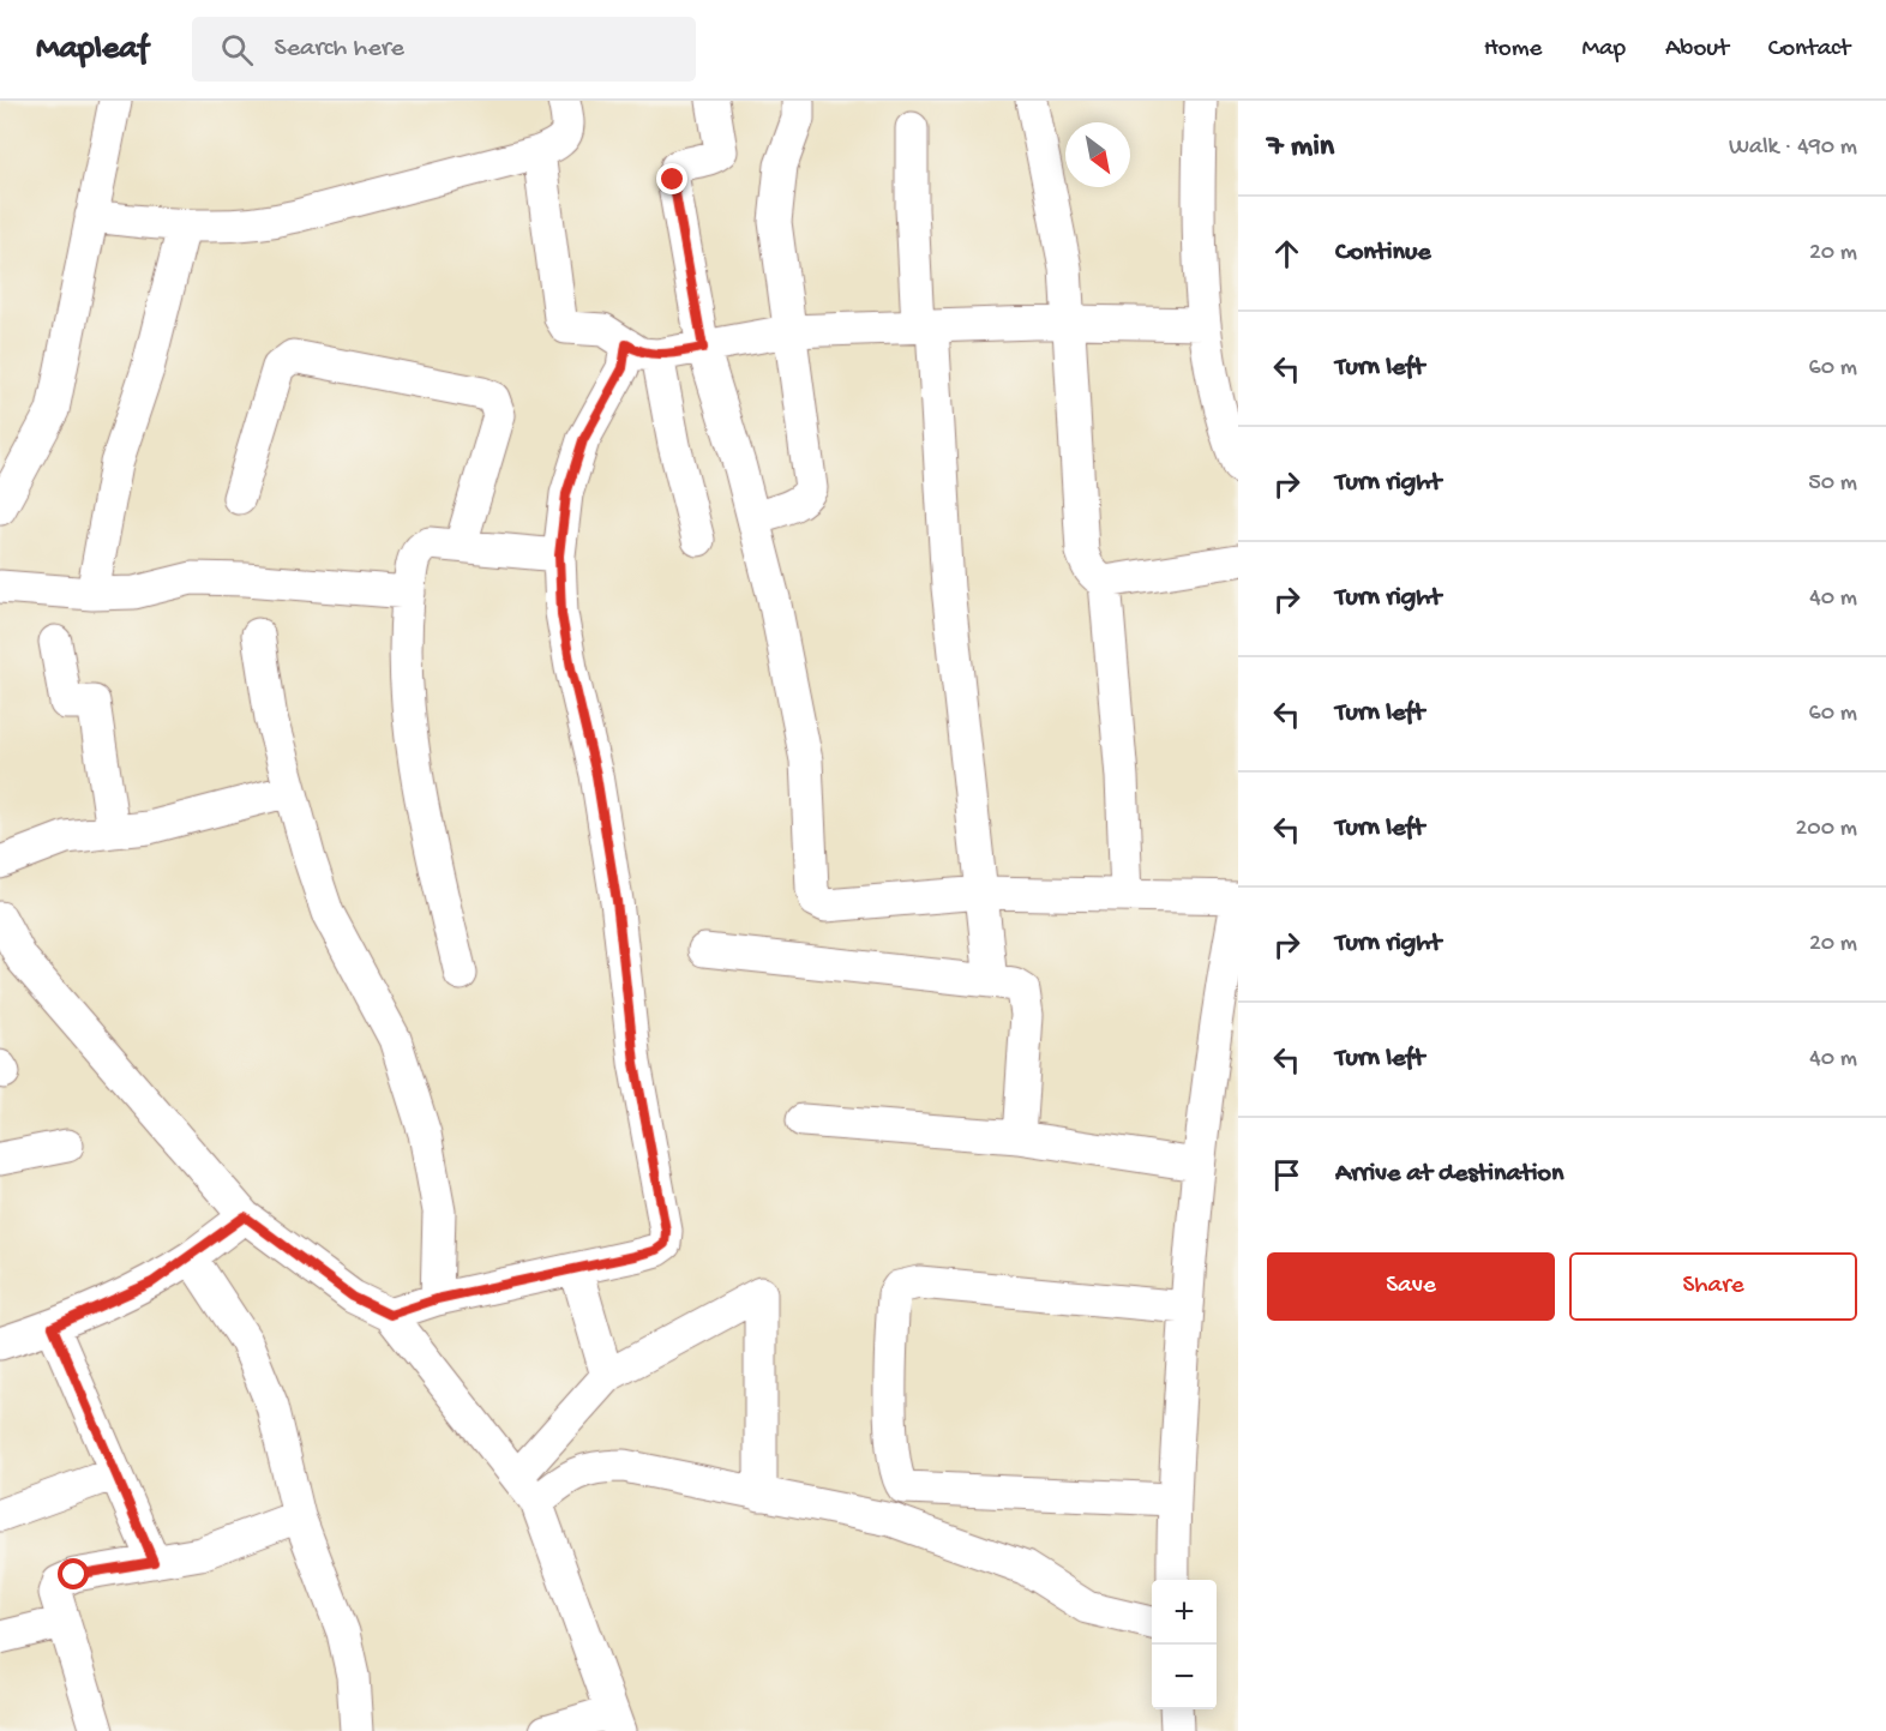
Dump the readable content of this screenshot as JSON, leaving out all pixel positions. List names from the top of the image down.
{
  "north": "bottom right",
  "page": {
    "header": "Mapleaf",
    "search": "Search here",
    "nav": [
      "Home",
      "Map",
      "About",
      "Contact"
    ],
    "heading": ["7 min", "Walk · 490 m"],
    "list": [
      ["Continue", "20 m"],
      ["Turn left", "60 m"],
      ["Turn right", "50 m"],
      ["Turn right", "40 m"],
      ["Turn left", "60 m"],
      ["Turn left", "200 m"],
      ["Turn right", "20 m"],
      ["Turn left", "40 m"],
      "Arrive at destination"
    ],
    "buttons": ["Save", "Share"],
    "map_buttons": ["+", "−"]
  }
}
